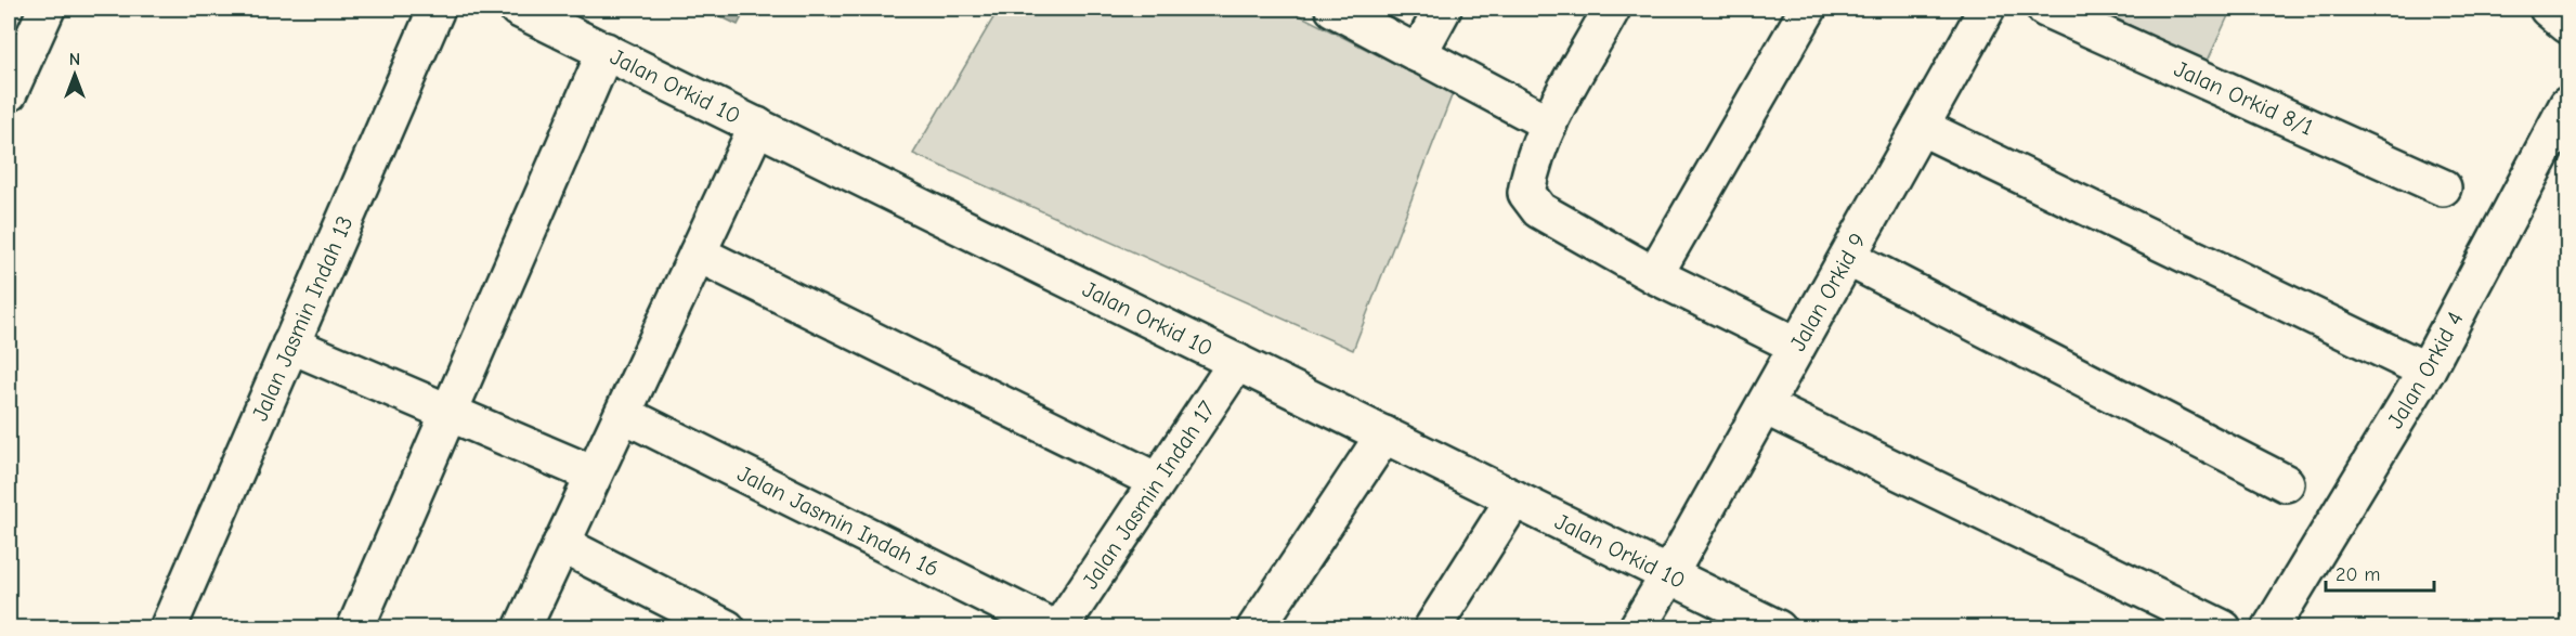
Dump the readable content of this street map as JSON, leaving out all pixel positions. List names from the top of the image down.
{
  "streets": {
    "street": [
      "Jalan Orkid 10",
      "Jalan Orkid 8/1",
      "Jalan Orkid 9",
      "Jalan Jasmin Indah 13",
      "Jalan Orkid 4",
      "Jalan Jasmin Indah 17",
      "Jalan Jasmin Indah 16"
    ]
  },
  "crossings": [
    ["Jalan Orkid 10", "Jalan Orkid 9"],
    ["Jalan Orkid 10", "Jalan Jasmin Indah 17"]
  ],
  "scale_bar": "20 m",
  "north": "top"
}
